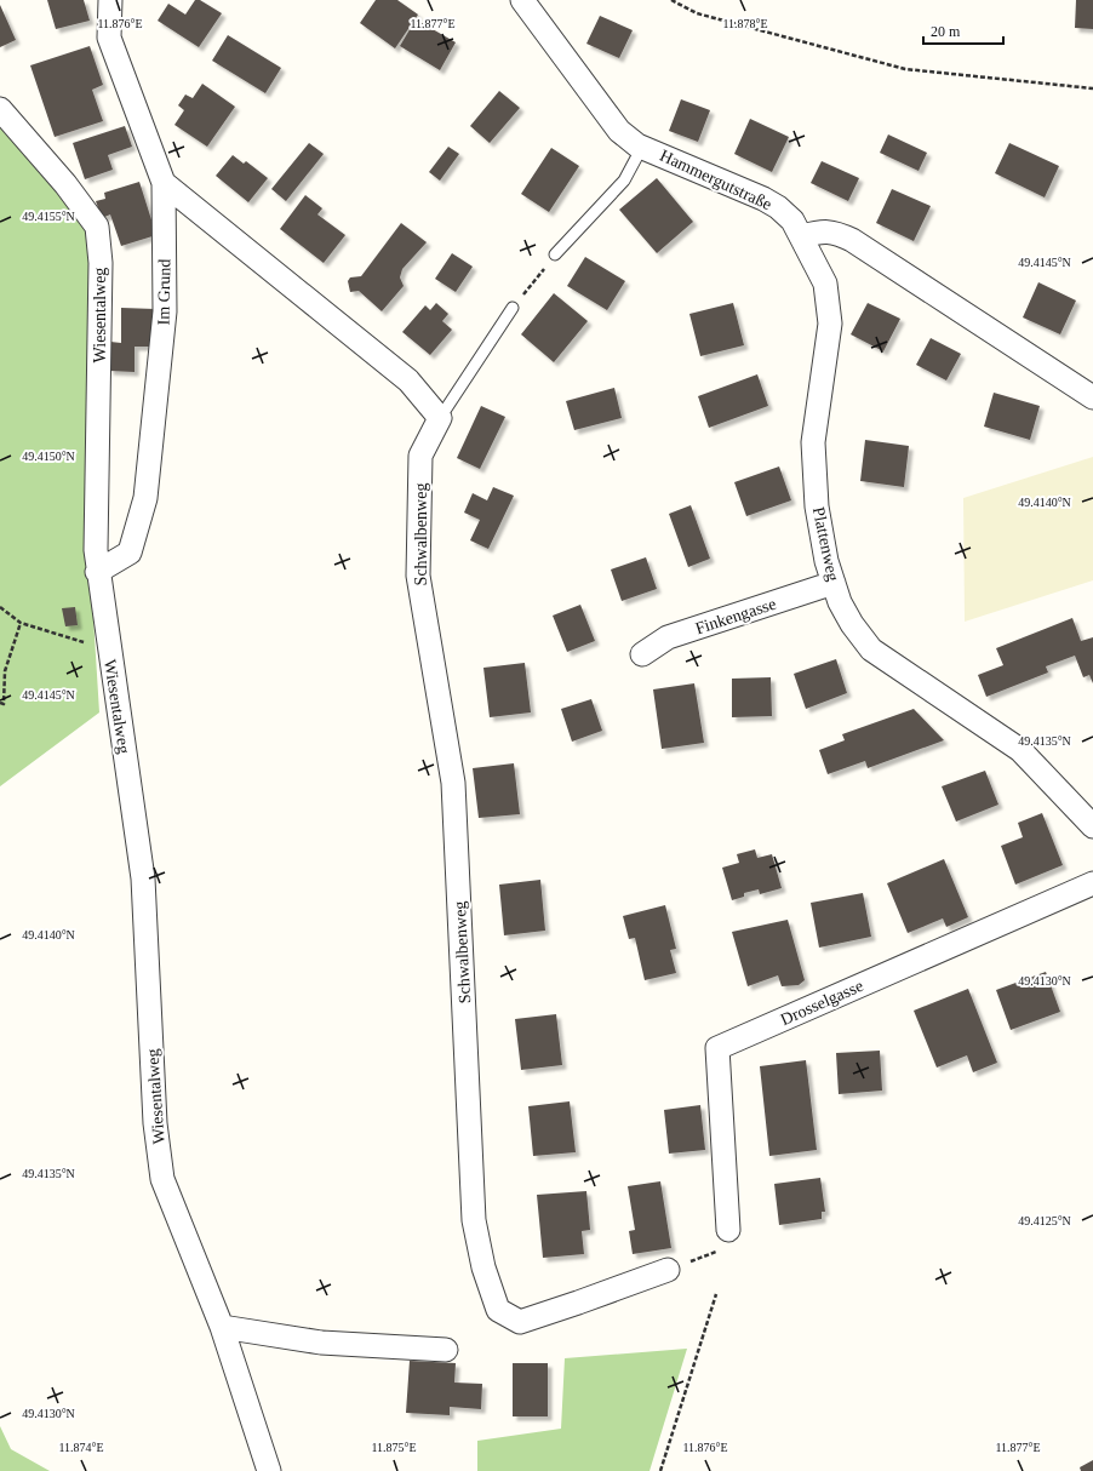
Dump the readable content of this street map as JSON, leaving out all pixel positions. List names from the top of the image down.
{
  "streets": {
    "street": [
      "Hammergutstraße",
      "Im Grund",
      "Wiesentalweg",
      "Schwalbenweg",
      "Plattenweg",
      "Finkengasse",
      "Drosselgasse"
    ]
  },
  "crossings": [
    ["Hammergutstraße", "Plattenweg"],
    ["Im Grund", "Wiesentalweg"],
    ["Plattenweg", "Finkengasse"]
  ],
  "scale_bar": "20 m",
  "coordinates": [
    "11.876°E",
    "11.877°E",
    "11.878°E",
    "49.4155°N",
    "49.4145°N",
    "49.4150°N",
    "49.4140°N",
    "49.4135°N",
    "49.4130°N",
    "49.4125°N",
    "11.874°E",
    "11.875°E"
  ]
}
